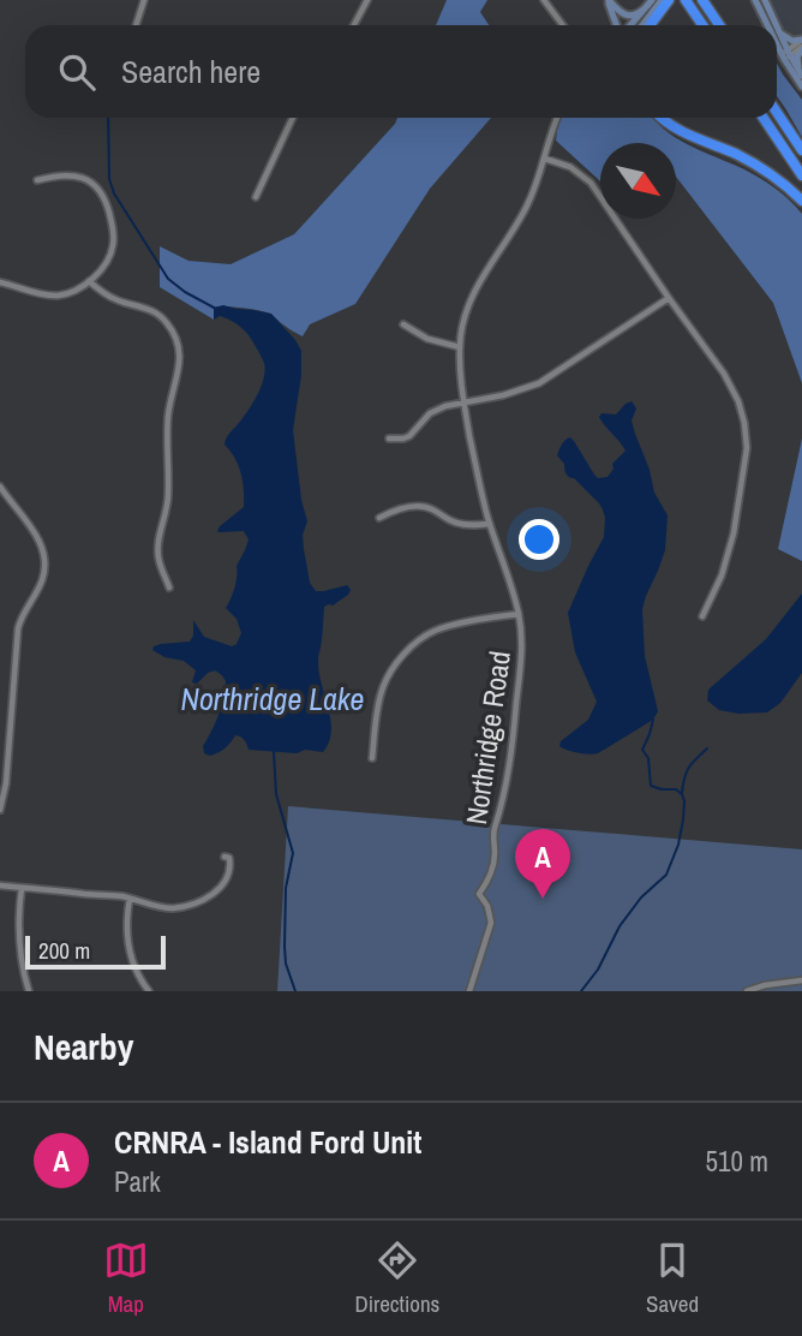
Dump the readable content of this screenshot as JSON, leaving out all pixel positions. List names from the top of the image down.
{
  "streets": {
    "street": ["Northridge Road"]
  },
  "water": ["Northridge Lake"],
  "scale_bar": "200 m",
  "north": "bottom right",
  "page": {
    "search": "Search here",
    "pins": "A",
    "scale": "200 m",
    "heading": "Nearby",
    "list": [
      {
        "mark": "A",
        "name": "CRNRA - Island Ford Unit",
        "note": "Park",
        "value": "510 m"
      }
    ],
    "nav": ["Map", "Directions", "Saved"]
  }
}
